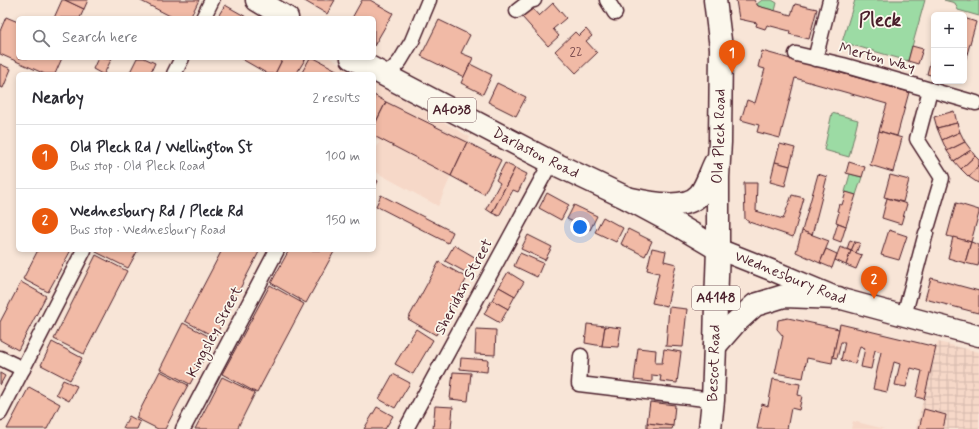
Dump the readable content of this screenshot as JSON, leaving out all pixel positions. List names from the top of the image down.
{
  "streets": {
    "main road": [
      "A4038",
      "Old Pleck Road",
      "Darlaston Road",
      "A4148",
      "Bescot Road"
    ],
    "street": [
      "Merton Way",
      "Wednesbury Road",
      "Sheridan Street",
      "Kingsley Street"
    ]
  },
  "crossings": [
    ["Old Pleck Road", "Darlaston Road"],
    ["Old Pleck Road", "Wednesbury Road"],
    ["Old Pleck Road", "Bescot Road"],
    ["Darlaston Road", "Wednesbury Road"],
    ["Darlaston Road", "Sheridan Street"],
    ["Darlaston Road", "Bescot Road"],
    ["Wednesbury Road", "Bescot Road"]
  ],
  "districts": ["Pleck"],
  "house_numbers": ["22"],
  "page": {
    "map_buttons": ["+", "−"],
    "search": "Search here",
    "pins": ["1", "2"],
    "heading": ["Nearby", "2 results"],
    "list": [
      {
        "mark": "1",
        "name": "Old Pleck Rd / Wellington St",
        "note": "Bus stop · Old Pleck Road",
        "value": "100 m"
      },
      {
        "mark": "2",
        "name": "Wednesbury Rd / Pleck Rd",
        "note": "Bus stop · Wednesbury Road",
        "value": "150 m"
      }
    ]
  }
}
